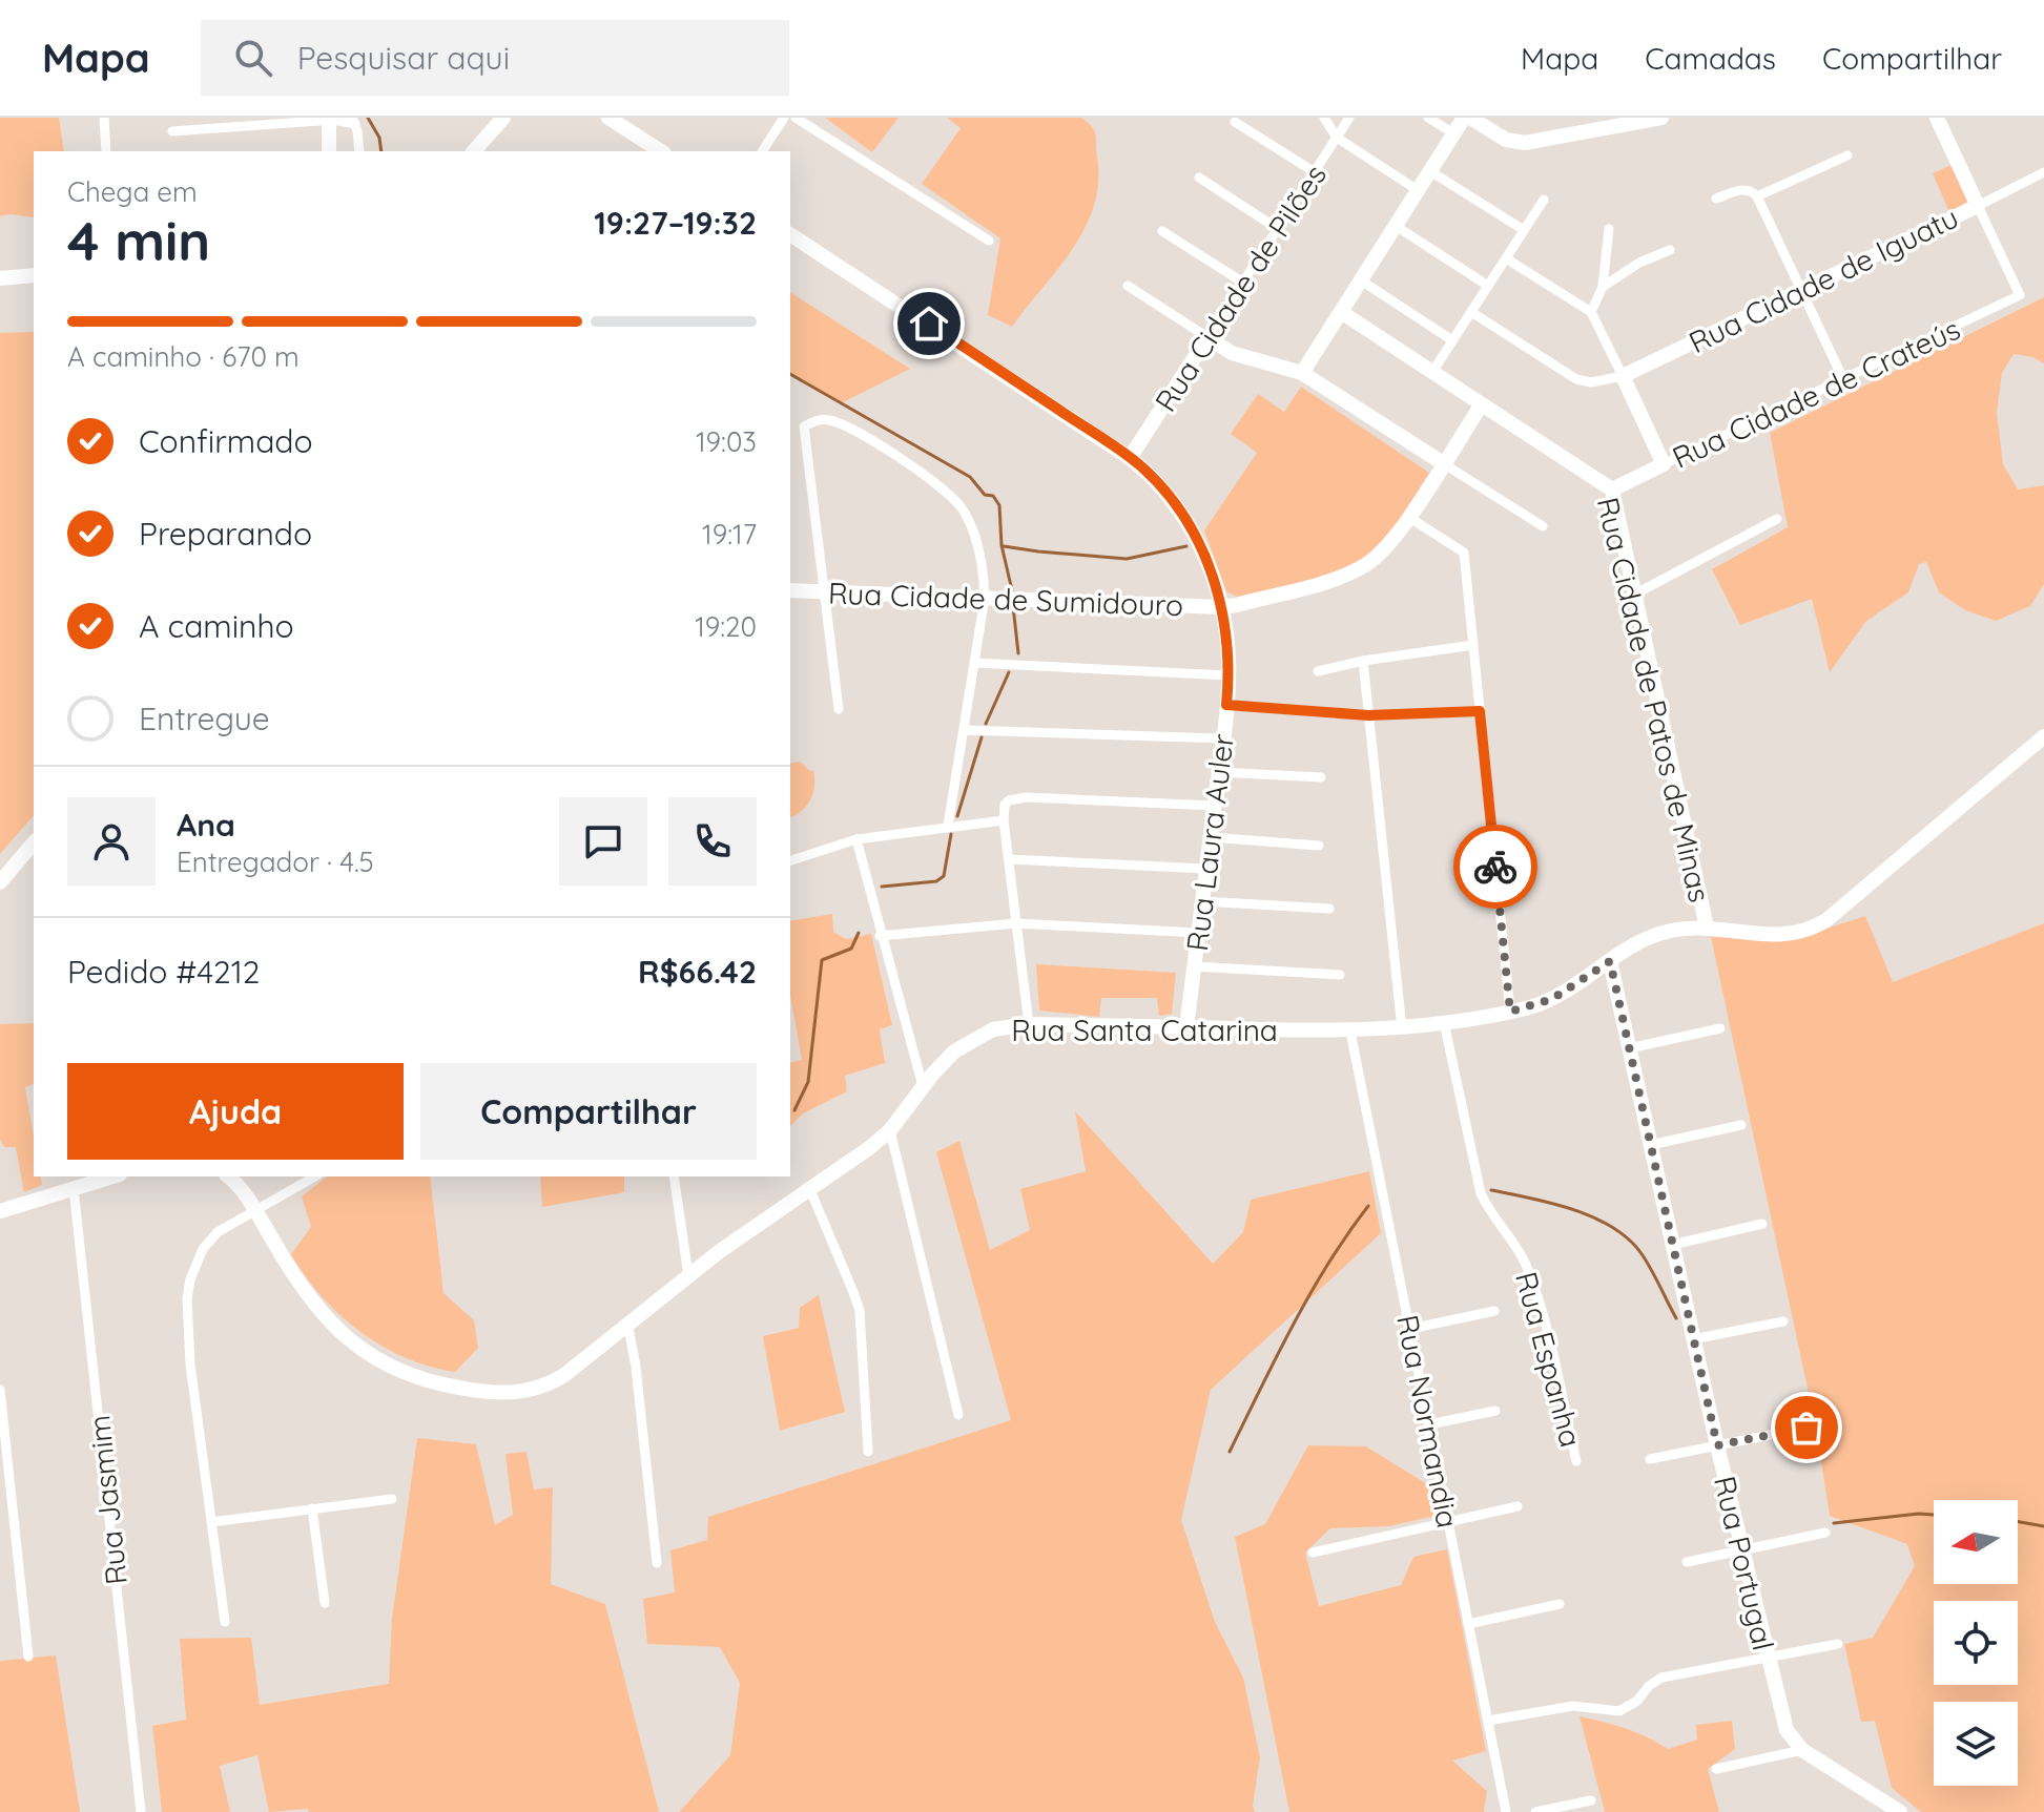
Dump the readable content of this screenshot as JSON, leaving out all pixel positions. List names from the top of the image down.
{
  "streets": {
    "street": [
      "Rua Cidade de Iguatu",
      "Rua Cidade de Pilões",
      "Rua Cidade de Crateús",
      "Rua Cidade de Sumidouro",
      "Rua Cidade de Patos de Minas",
      "Rua Laura Auler",
      "Rua Santa Catarina",
      "Rua Espanha",
      "Rua Normandia",
      "Rua Jasmim",
      "Rua Portugal"
    ]
  },
  "crossings": [
    ["Rua Cidade de Iguatu", "Rua Cidade de Crateús"],
    ["Rua Cidade de Pilões", "Rua Laura Auler"],
    ["Rua Cidade de Crateús", "Rua Cidade de Patos de Minas"],
    ["Rua Cidade de Sumidouro", "Rua Cidade de Patos de Minas"],
    ["Rua Cidade de Sumidouro", "Rua Laura Auler"],
    ["Rua Cidade de Patos de Minas", "Rua Santa Catarina"],
    ["Rua Laura Auler", "Rua Santa Catarina"],
    ["Rua Santa Catarina", "Rua Espanha"],
    ["Rua Santa Catarina", "Rua Normandia"],
    ["Rua Santa Catarina", "Rua Portugal"]
  ],
  "north": "left",
  "page": {
    "header": "Mapa",
    "search": "Pesquisar aqui",
    "nav": ["Mapa", "Camadas", "Compartilhar"],
    "heading": ["4 min", "Chega em", "19:27–19:32"],
    "panel": [
      "Ana",
      "Entregador · 4.5",
      "Pedido #4212",
      "R$66.42"
    ],
    "bar": "A caminho · 670 m",
    "list": [
      ["Confirmado", "19:03"],
      ["Preparando", "19:17"],
      ["A caminho", "19:20"],
      "Entregue"
    ],
    "buttons": ["Ajuda", "Compartilhar"]
  }
}
